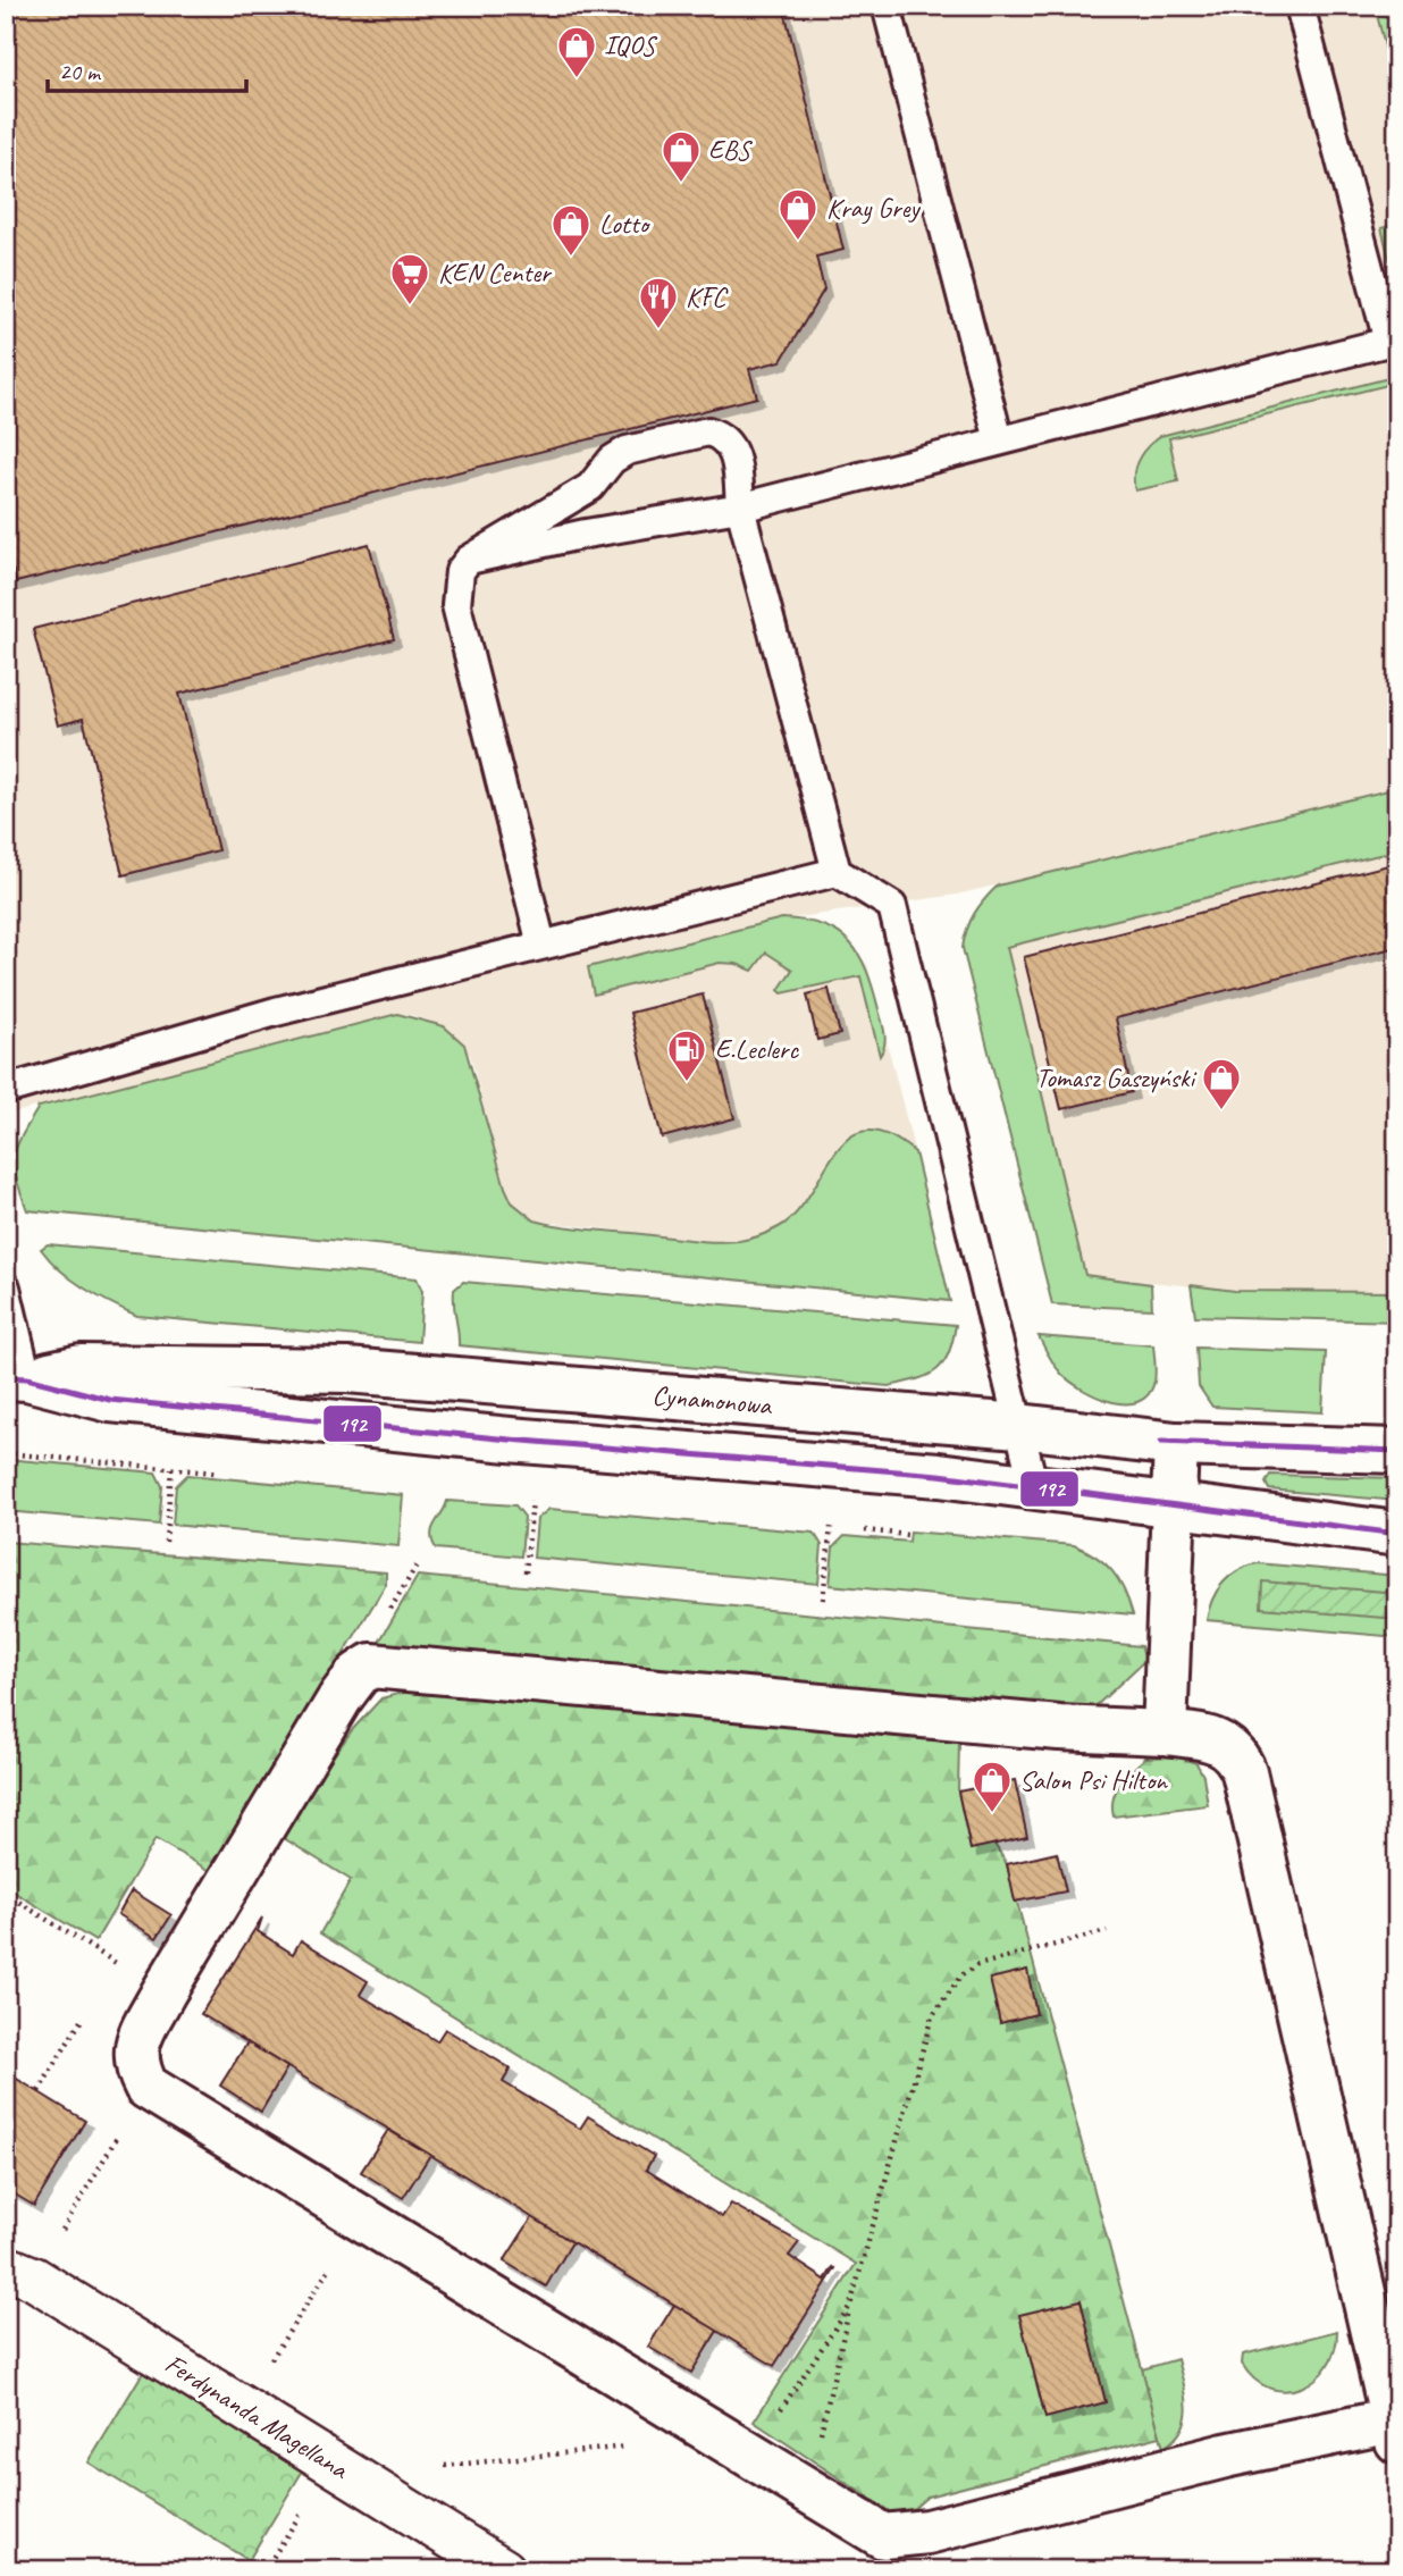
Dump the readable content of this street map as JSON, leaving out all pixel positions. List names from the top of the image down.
{
  "streets": {
    "street": ["Cynamonowa", "Ferdynanda Magellana"]
  },
  "places": {
    "shop": [
      "IQOS",
      "EBS",
      "Kray Grey",
      "Lotto",
      "Tomasz Gaszyński",
      "Salon Psi Hilton"
    ],
    "supermarket": ["KEN Center"],
    "restaurant": ["KFC"],
    "fuel station": ["E.Leclerc"]
  },
  "lines": ["transit line 192"],
  "scale_bar": "20 m"
}
